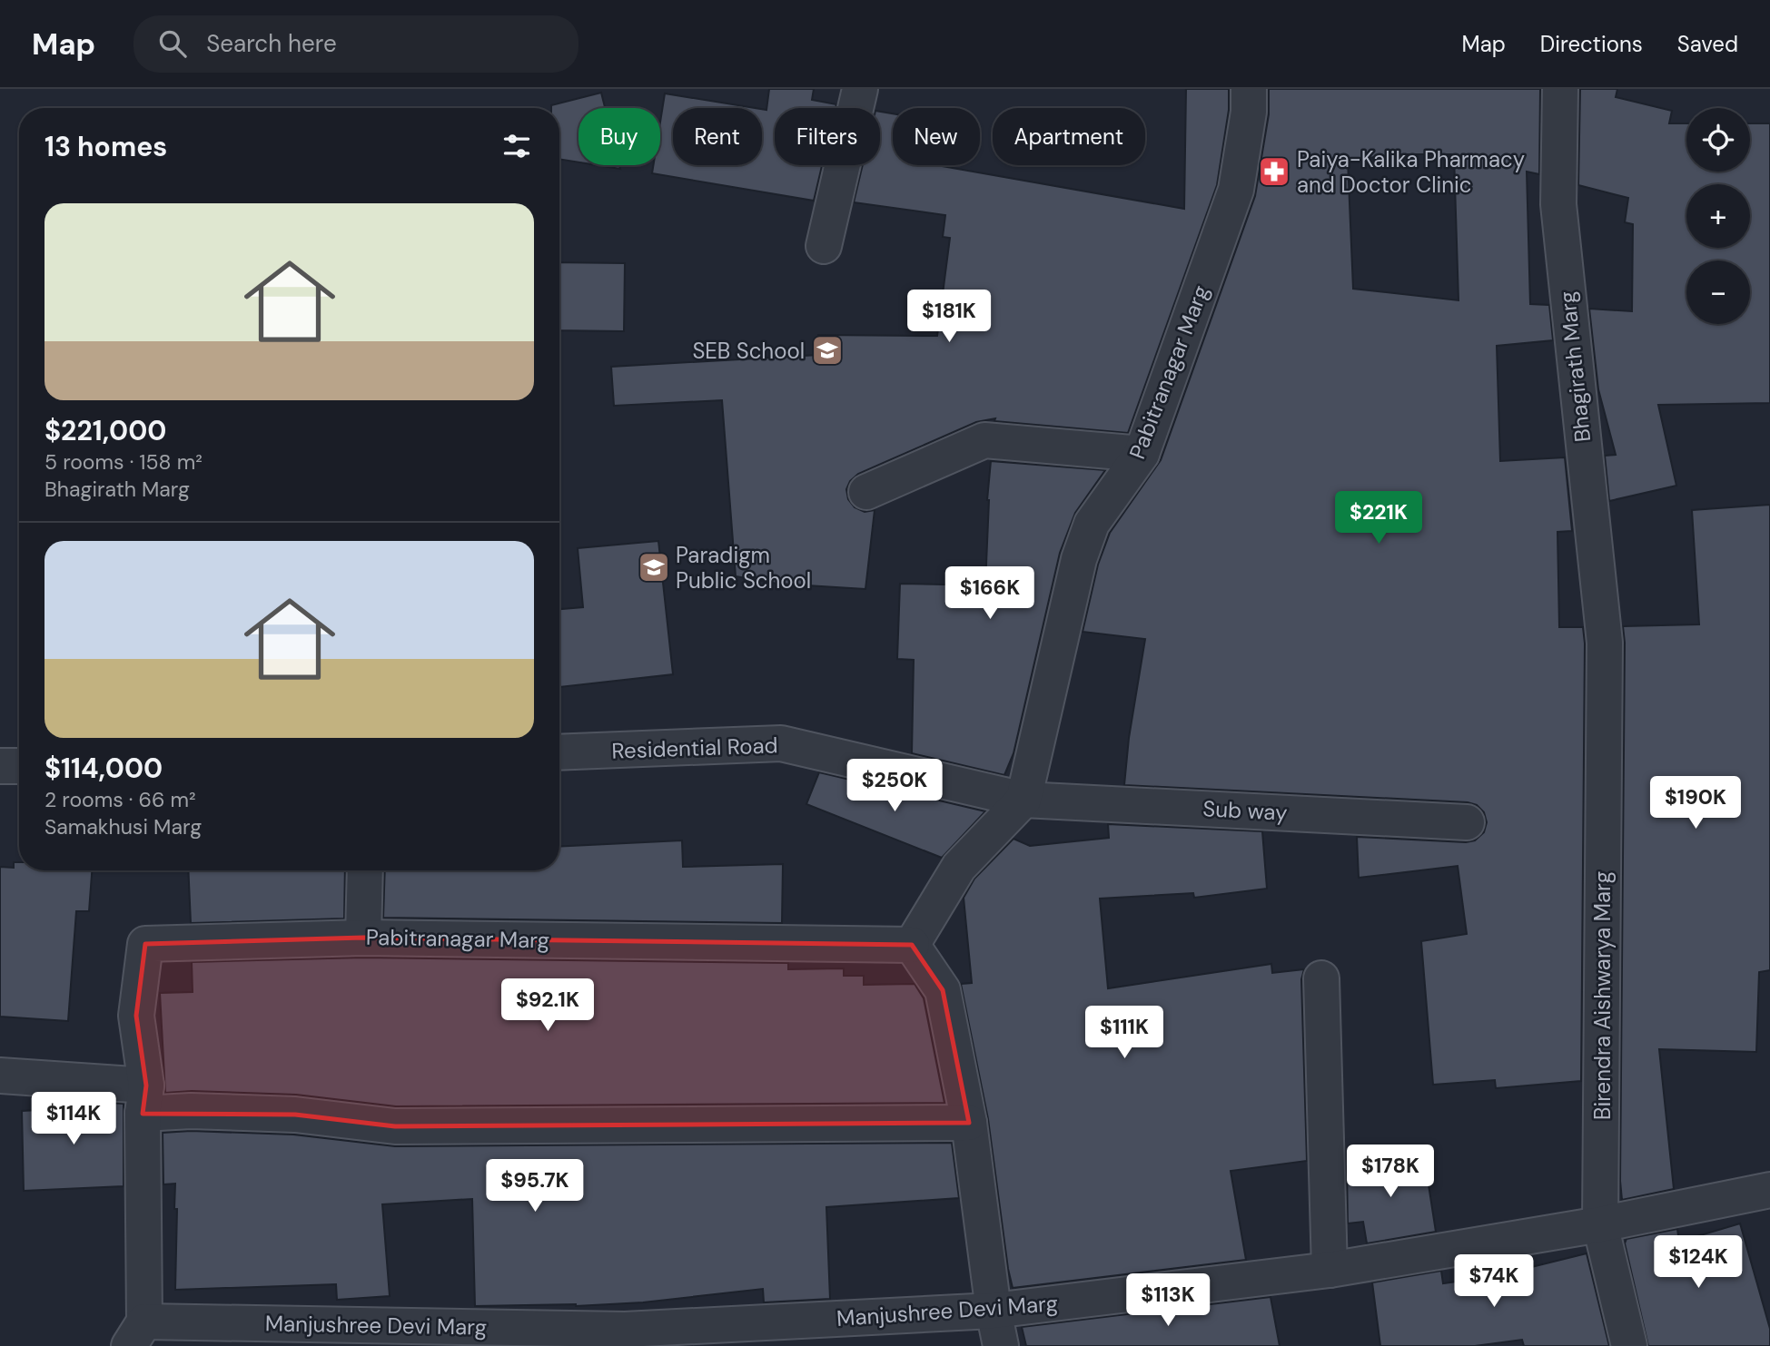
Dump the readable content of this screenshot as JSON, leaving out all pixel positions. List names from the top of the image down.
{
  "streets": {
    "street": [
      "Bhagirath Marg",
      "Pabitranagar Marg",
      "Residential Road",
      "Sub way",
      "Birendra Aishwarya Marg",
      "Manjushree Devi Marg"
    ]
  },
  "crossings": [
    ["Bhagirath Marg", "Birendra Aishwarya Marg"],
    ["Pabitranagar Marg", "Residential Road"],
    ["Pabitranagar Marg", "Sub way"],
    ["Residential Road", "Sub way"],
    ["Birendra Aishwarya Marg", "Manjushree Devi Marg"]
  ],
  "places": {
    "pharmacy": ["Paiya-Kalika Pharmacy and Doctor Clinic"],
    "school or university": ["SEB School", "Paradigm Public School"]
  },
  "page": {
    "header": "Map",
    "search": "Search here",
    "nav": ["Map", "Directions", "Saved"],
    "map_buttons": ["+", "−"],
    "chip": [
      "Buy",
      "Rent",
      "Filters",
      "New",
      "Apartment"
    ],
    "heading": "13 homes",
    "list": [
      {
        "name": "$221,000",
        "note": "5 rooms · 158 m² · Bhagirath Marg"
      },
      {
        "name": "$114,000",
        "note": "2 rooms · 66 m² · Samakhusi Marg"
      }
    ],
    "price": [
      "$181K",
      "$221K",
      "$166K",
      "$250K",
      "$190K",
      "$92.1K",
      "$111K",
      "$114K",
      "$178K",
      "$95.7K",
      "$124K",
      "$74K",
      "$113K"
    ]
  }
}
